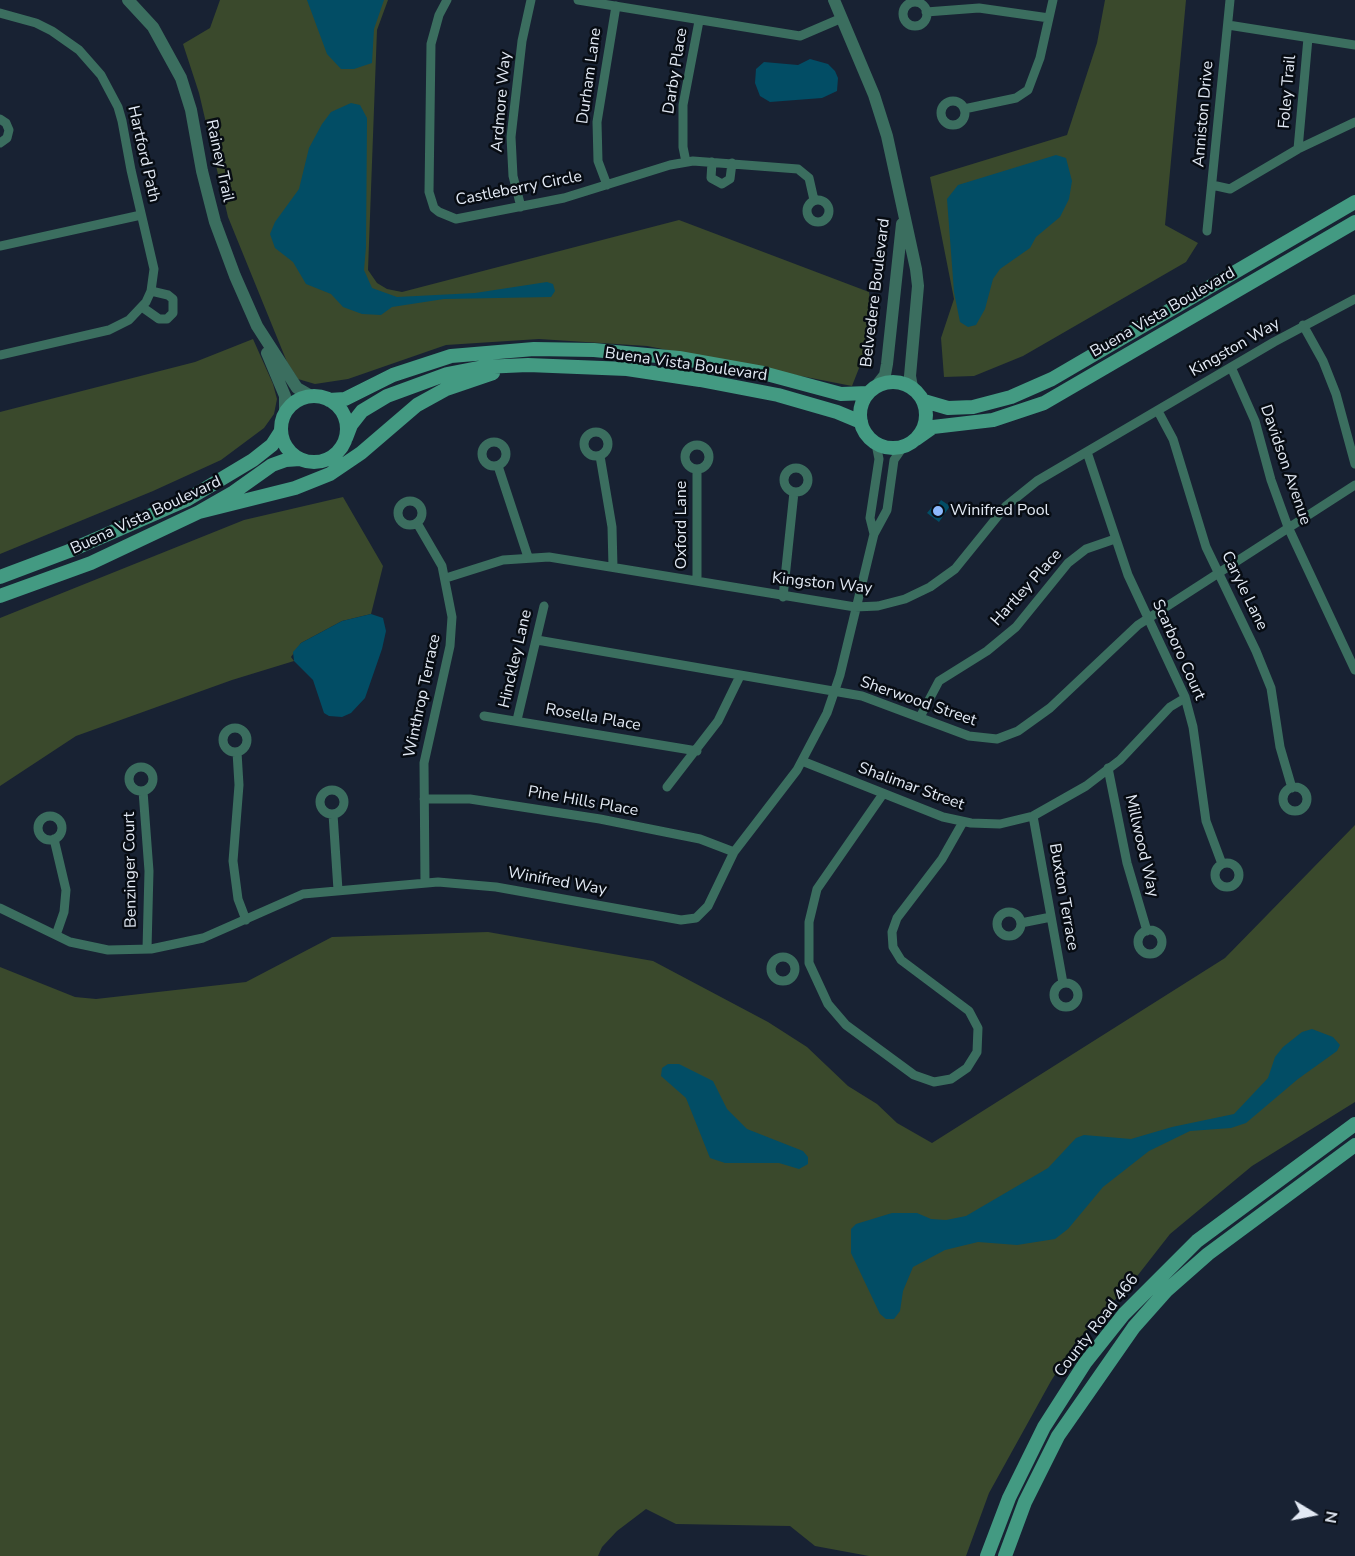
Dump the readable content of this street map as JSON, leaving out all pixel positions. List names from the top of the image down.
{
  "streets": {
    "main road": ["Buena Vista Boulevard", "County Road 466"],
    "street": [
      "Darby Place",
      "Durham Lane",
      "Foley Trail",
      "Ardmore Way",
      "Anniston Drive",
      "Hartford Path",
      "Rainey Trail",
      "Castleberry Circle",
      "Belvedere Boulevard",
      "Kingston Way",
      "Davidson Avenue",
      "Oxford Lane",
      "Hartley Place",
      "Caryle Lane",
      "Scarboro Court",
      "Hinckley Lane",
      "Winthrop Terrace",
      "Sherwood Street",
      "Rosella Place",
      "Shalimar Street",
      "Pine Hills Place",
      "Millwood Way",
      "Benzinger Court",
      "Winifred Way",
      "Buxton Terrace"
    ]
  },
  "crossings": [
    ["Darby Place", "Castleberry Circle"],
    ["Durham Lane", "Castleberry Circle"],
    ["Ardmore Way", "Castleberry Circle"],
    ["Rainey Trail", "Buena Vista Boulevard"],
    ["Belvedere Boulevard", "Buena Vista Boulevard"],
    ["Kingston Way", "Davidson Avenue"],
    ["Kingston Way", "Oxford Lane"],
    ["Kingston Way", "Caryle Lane"],
    ["Kingston Way", "Scarboro Court"],
    ["Kingston Way", "Winthrop Terrace"],
    ["Kingston Way", "Winifred Way"],
    ["Davidson Avenue", "Sherwood Street"],
    ["Hartley Place", "Scarboro Court"],
    ["Hartley Place", "Sherwood Street"],
    ["Caryle Lane", "Sherwood Street"],
    ["Scarboro Court", "Sherwood Street"],
    ["Scarboro Court", "Shalimar Street"],
    ["Hinckley Lane", "Sherwood Street"],
    ["Hinckley Lane", "Rosella Place"],
    ["Winthrop Terrace", "Pine Hills Place"],
    ["Winthrop Terrace", "Winifred Way"],
    ["Sherwood Street", "Winifred Way"],
    ["Shalimar Street", "Millwood Way"],
    ["Shalimar Street", "Winifred Way"],
    ["Shalimar Street", "Buxton Terrace"],
    ["Pine Hills Place", "Winifred Way"],
    ["Benzinger Court", "Winifred Way"]
  ],
  "places": ["Winifred Pool"],
  "north": "right"
}
